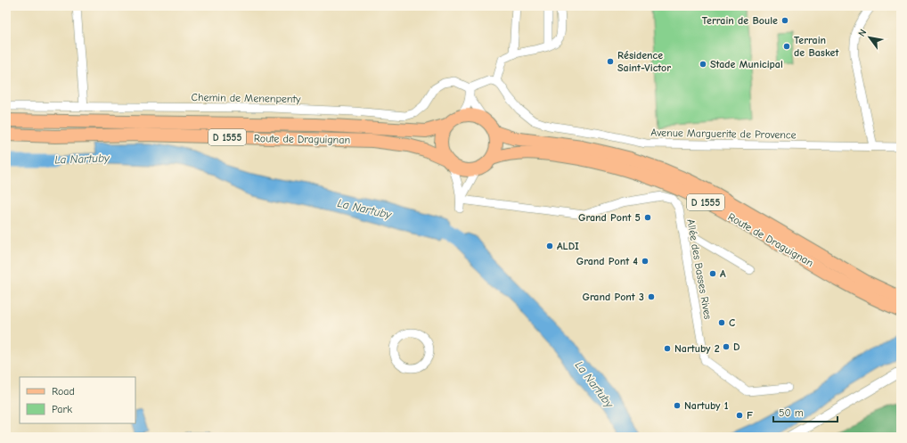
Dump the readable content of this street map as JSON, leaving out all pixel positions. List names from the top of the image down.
{
  "streets": {
    "main road": ["D 1555", "Route de Draguignan"],
    "street": ["Chemin de Menenpenty", "Avenue Marguerite de Provence", "Allée des Basses Rives"]
  },
  "water": ["La Nartuby"],
  "places": [
    "Terrain de Boule",
    "Terrain de Basket",
    "Résidence Saint-Victor",
    "Stade Municipal",
    "Grand Pont 5",
    "ALDI",
    "Grand Pont 4",
    "A",
    "Grand Pont 3",
    "C",
    "D",
    "Nartuby 2",
    "Nartuby 1",
    "F"
  ],
  "legend": ["Road", "Park"],
  "scale_bar": "50 m",
  "north": "top left"
}
